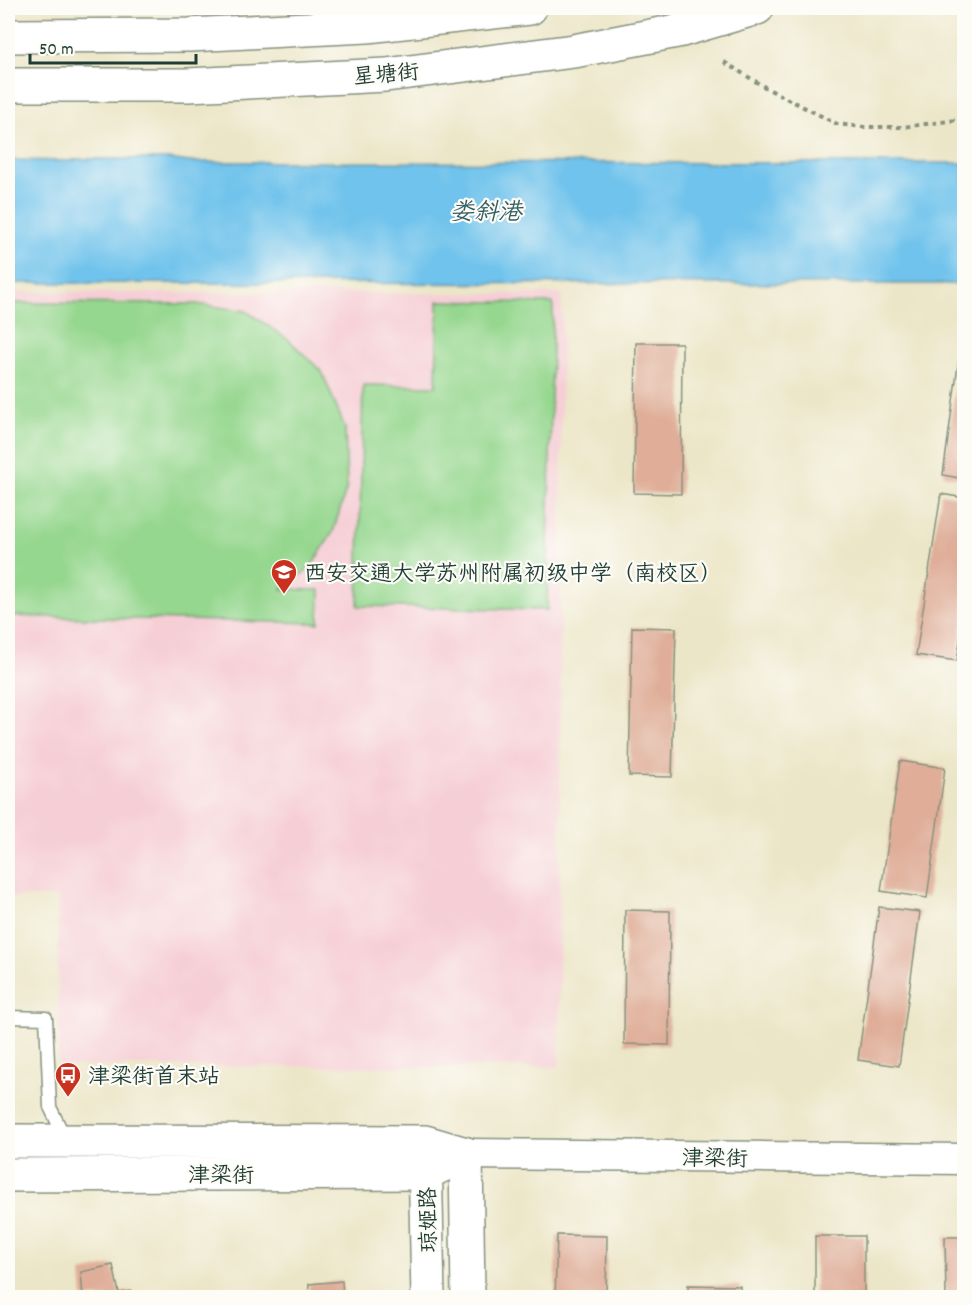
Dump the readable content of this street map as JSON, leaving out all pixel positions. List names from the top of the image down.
{
  "streets": {
    "main road": ["星塘街", "津梁街", "琼姬路"]
  },
  "crossings": [
    ["津梁街", "琼姬路"]
  ],
  "water": ["娄斜港"],
  "places": {
    "school or university": ["西安交通大学苏州附属初级中学（南校区）"],
    "bus stop": ["津梁街首末站"]
  },
  "scale_bar": "50 m"
}
